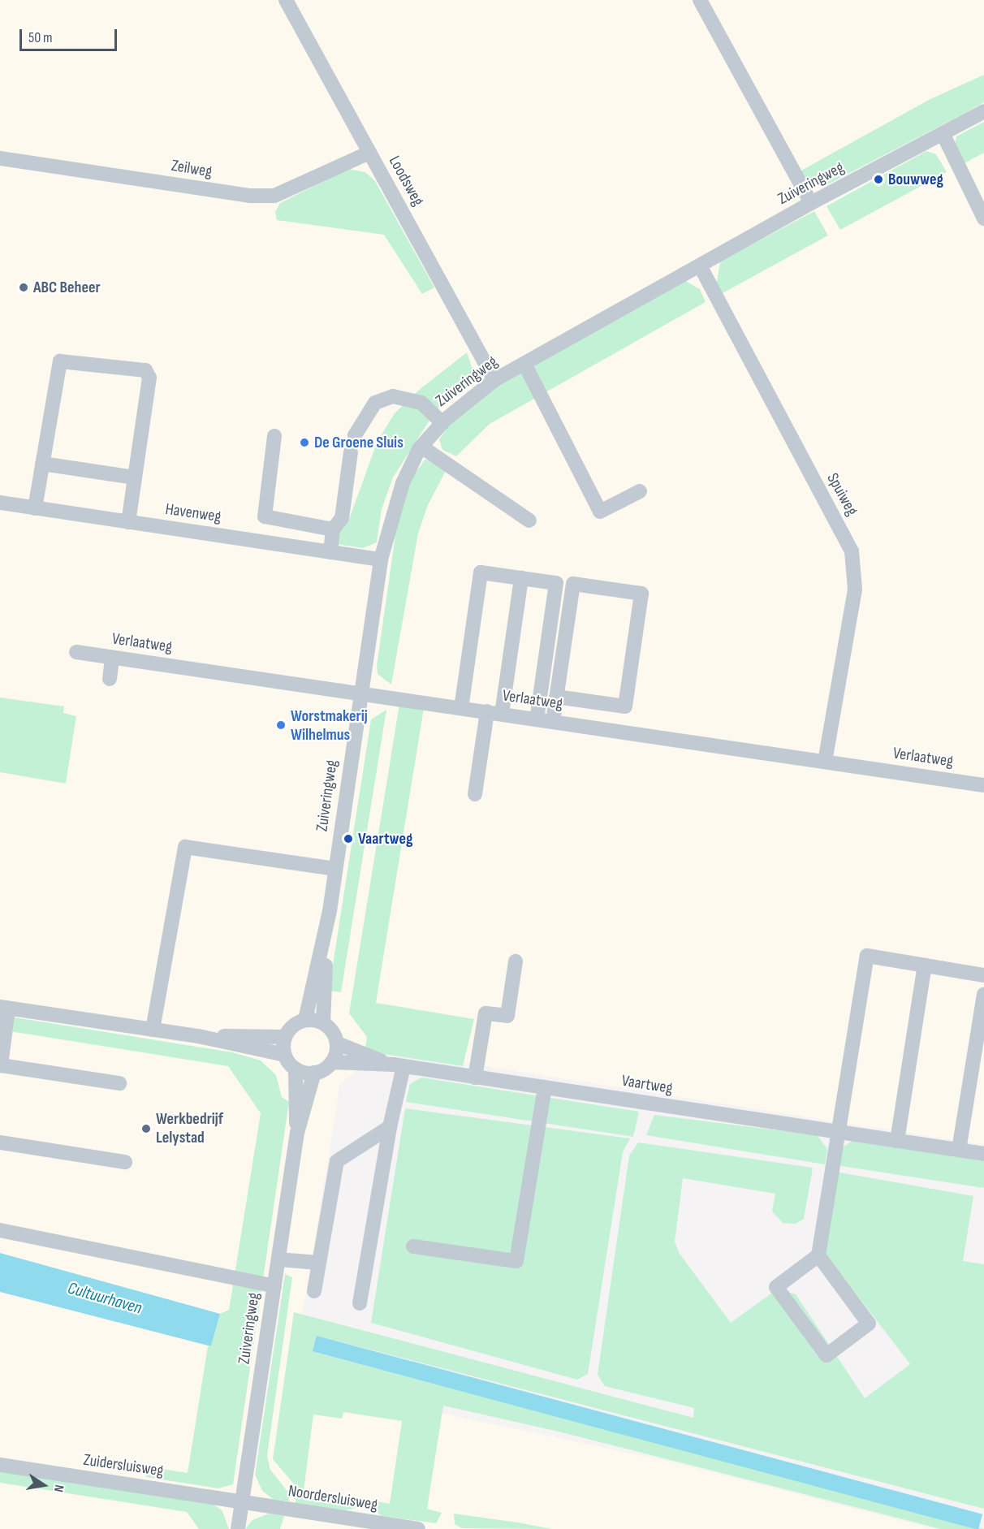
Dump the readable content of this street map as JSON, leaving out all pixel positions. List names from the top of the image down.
{
  "streets": {
    "street": [
      "Zeilweg",
      "Loodsweg",
      "Zuiveringweg",
      "Spuiweg",
      "Havenweg",
      "Verlaatweg",
      "Vaartweg",
      "Zuidersluisweg",
      "Noordersluisweg"
    ]
  },
  "crossings": [
    ["Zeilweg", "Loodsweg"],
    ["Loodsweg", "Zuiveringweg"],
    ["Zuiveringweg", "Spuiweg"],
    ["Zuiveringweg", "Havenweg"],
    ["Zuiveringweg", "Verlaatweg"],
    ["Zuiveringweg", "Vaartweg"],
    ["Zuiveringweg", "Zuidersluisweg"],
    ["Zuiveringweg", "Noordersluisweg"],
    ["Spuiweg", "Verlaatweg"],
    ["Zuidersluisweg", "Noordersluisweg"]
  ],
  "water": ["Cultuurhaven"],
  "places": [
    "Bouwweg",
    "ABC Beheer",
    "De Groene Sluis",
    "Worstmakerij Wilhelmus",
    "Vaartweg",
    "Werkbedrijf Lelystad"
  ],
  "scale_bar": "50 m",
  "north": "right"
}
